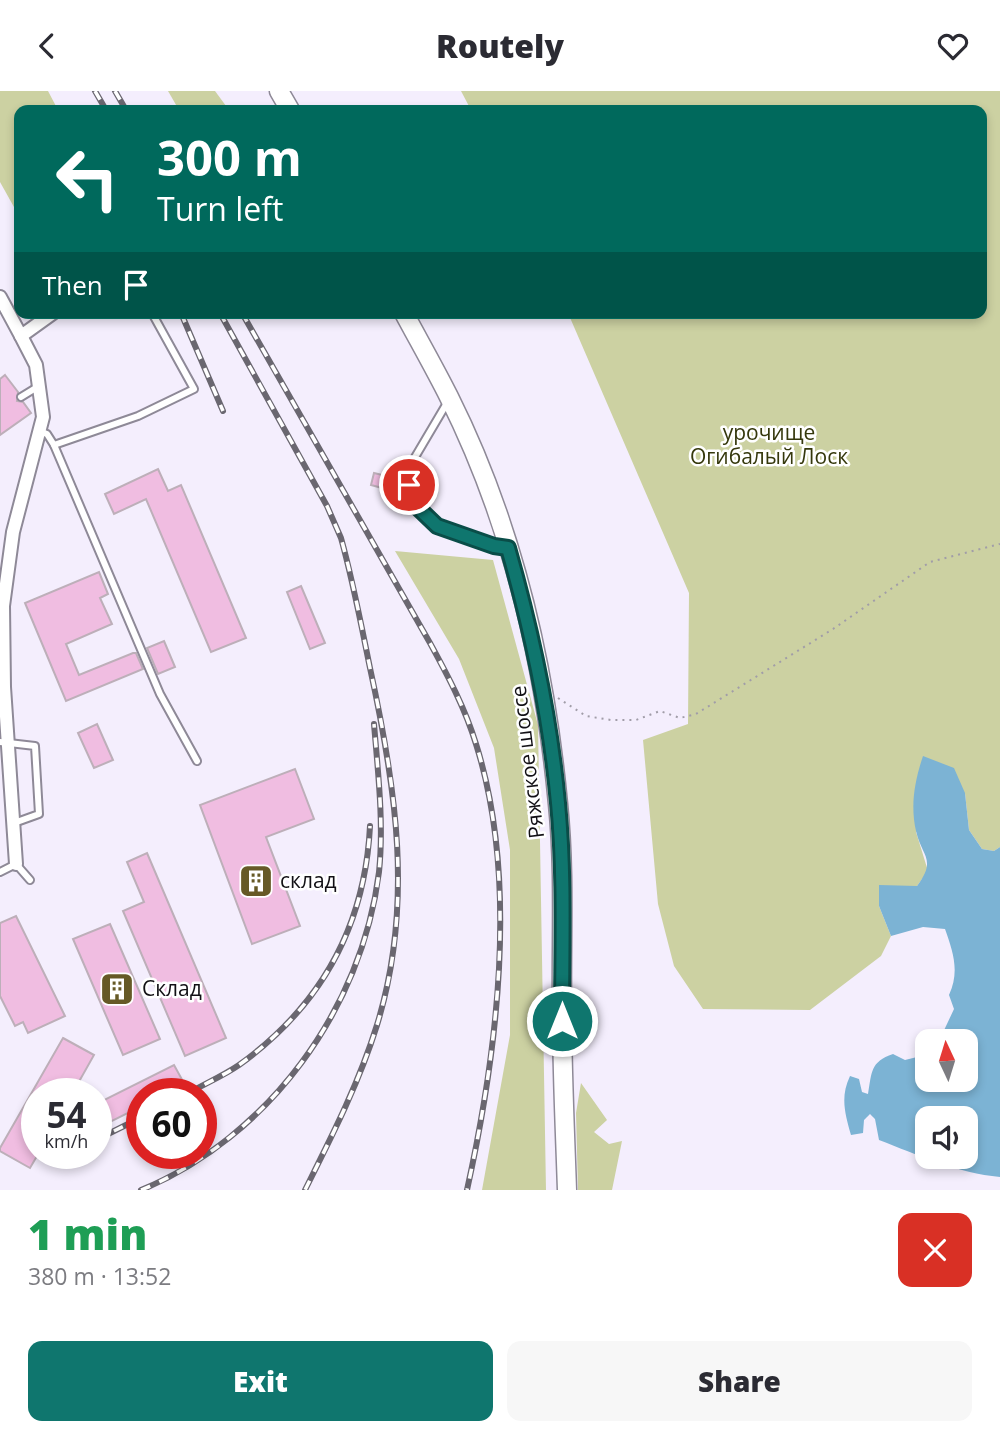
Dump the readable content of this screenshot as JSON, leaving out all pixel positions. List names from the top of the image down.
{
  "streets": {
    "main road": ["Ряжское шоссе"]
  },
  "parks": ["урочище Огибалый Лоск"],
  "places": {
    "building": ["склад", "Склад"]
  },
  "north": "top",
  "page": {
    "header": "Routely",
    "turn": ["300 m", "Turn left"],
    "then": "Then",
    "speed": "54 km/h",
    "limit": "60",
    "heading": ["1 min", "380 m · 13:52"],
    "buttons": ["Exit", "Share"]
  }
}
